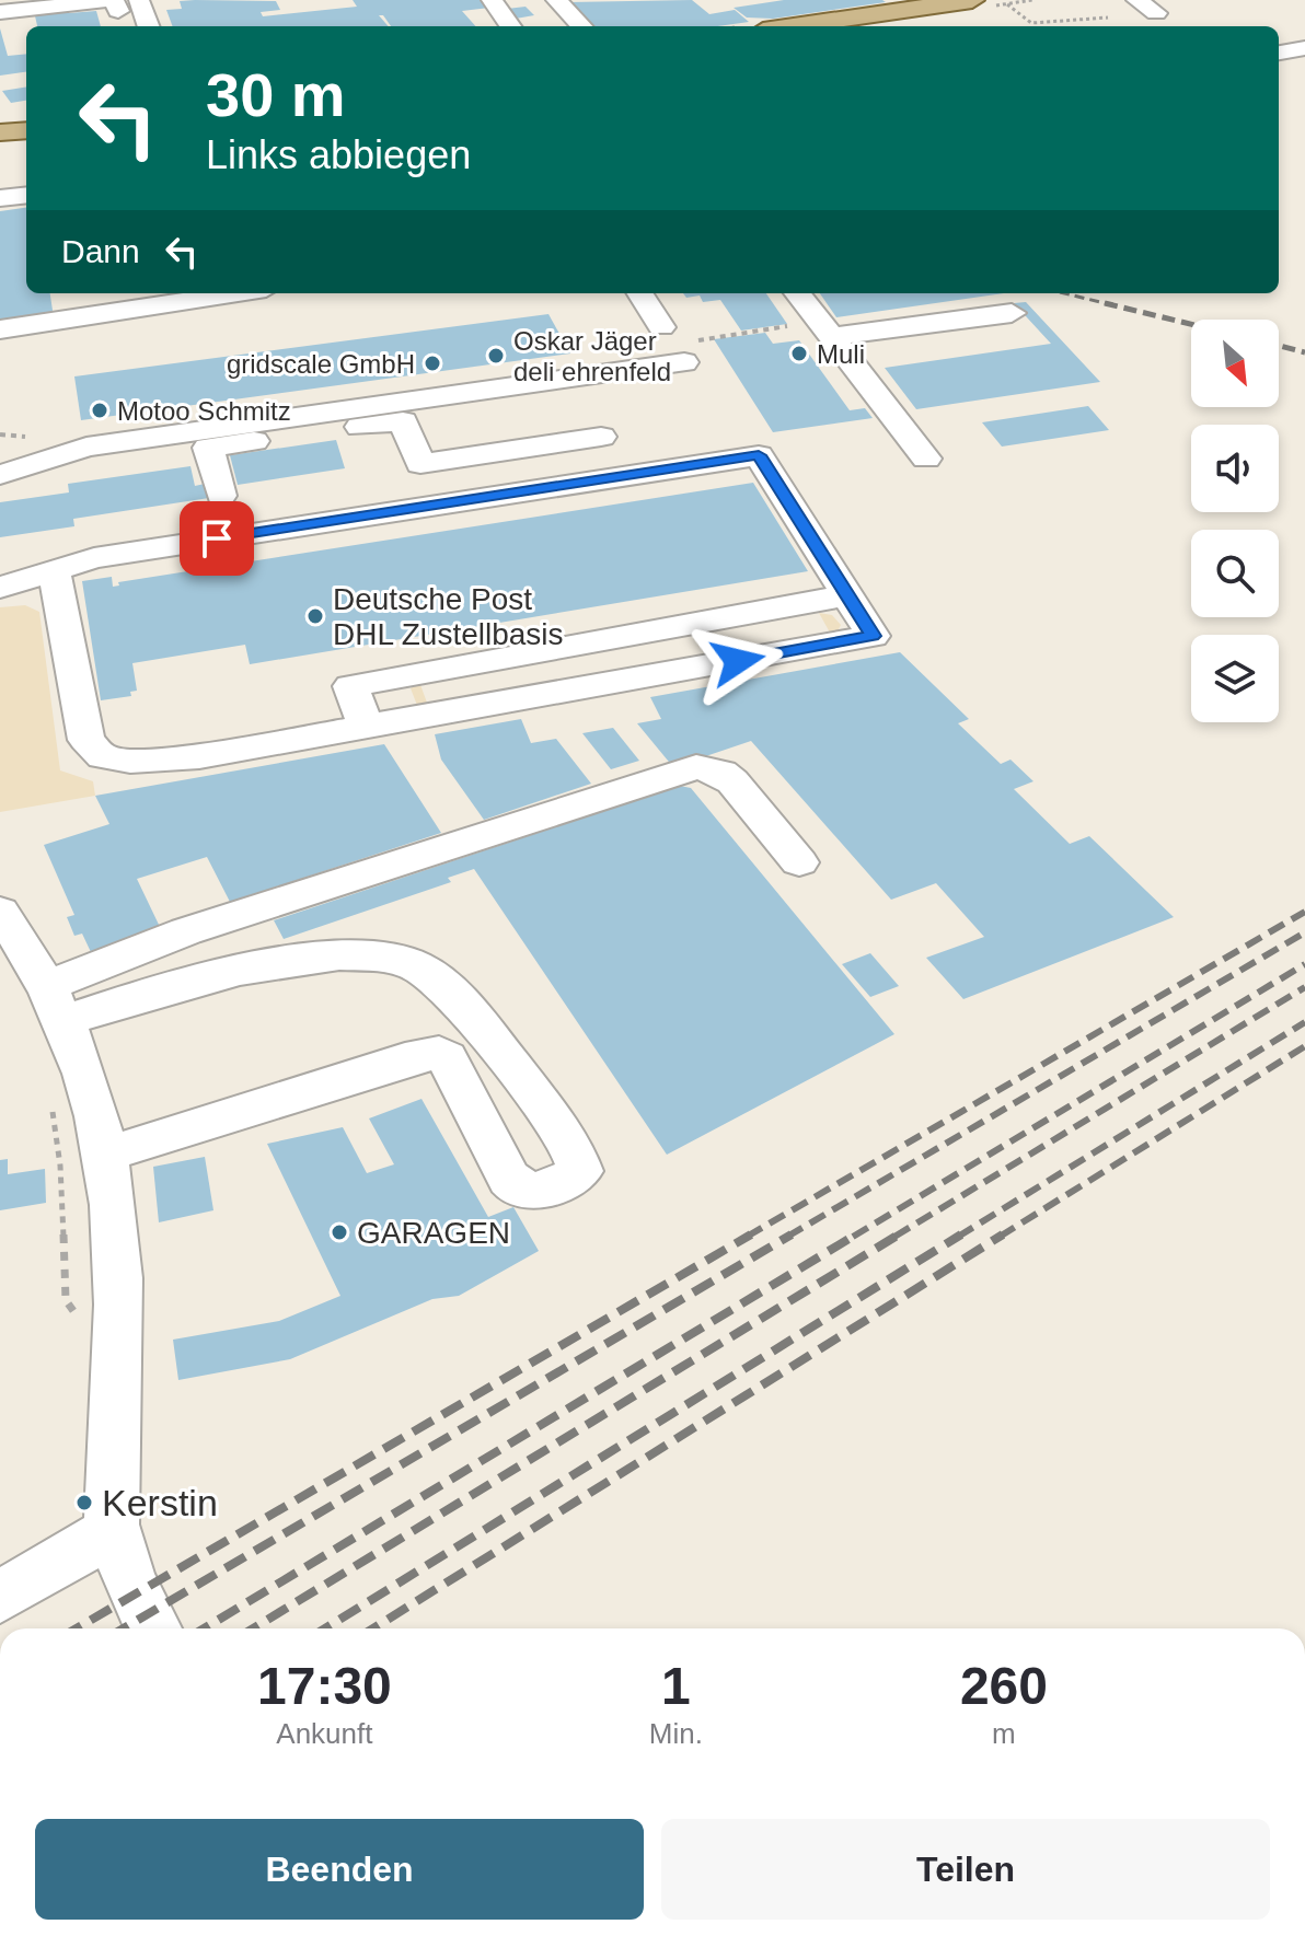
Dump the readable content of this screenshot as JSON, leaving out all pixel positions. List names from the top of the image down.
{
  "places": [
    "Muli",
    "Oskar Jäger deli ehrenfeld",
    "gridscale GmbH",
    "Motoo Schmitz",
    "Deutsche Post DHL Zustellbasis",
    "GARAGEN",
    "Kerstin"
  ],
  "north": "bottom right",
  "page": {
    "turn": ["30 m", "Links abbiegen"],
    "then": "Dann",
    "eta": [
      "17:30",
      "Ankunft",
      "1",
      "Min.",
      "260",
      "m"
    ],
    "buttons": ["Beenden", "Teilen"]
  }
}
